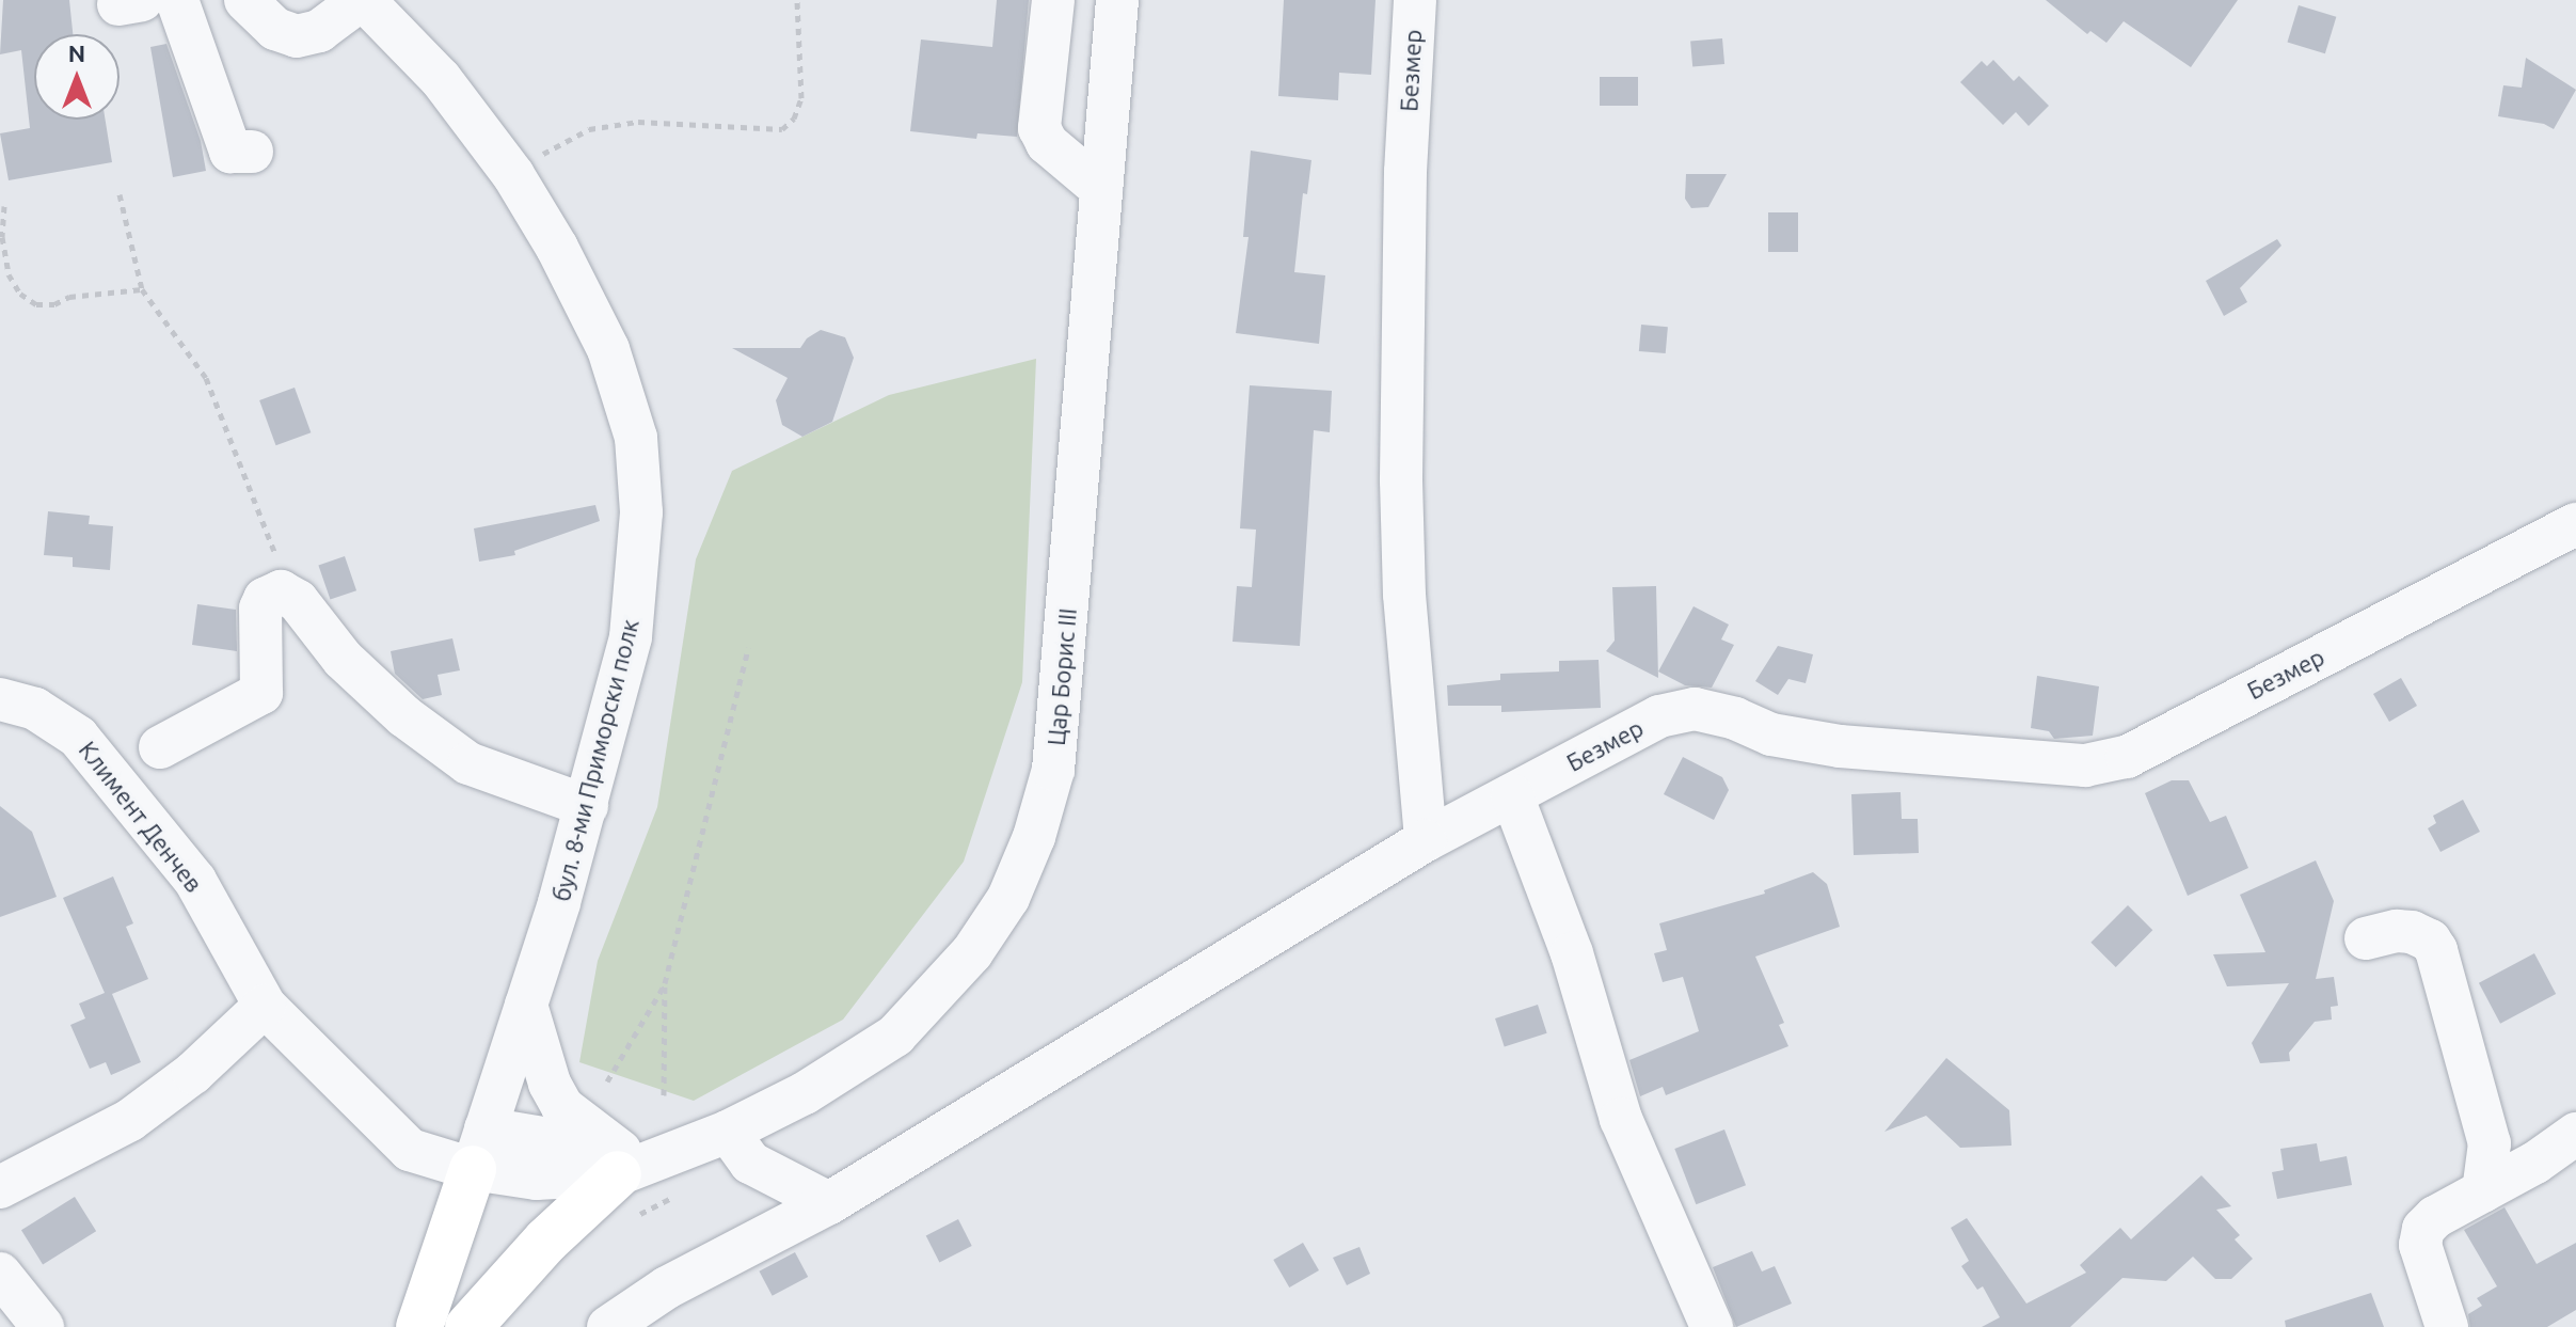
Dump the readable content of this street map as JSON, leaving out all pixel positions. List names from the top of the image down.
{
  "streets": {
    "main road": ["бул. 8-ми Приморски полк"],
    "street": ["Безмер", "Цар Борис III", "Климент Денчев"]
  },
  "crossings": [
    ["Цар Борис III", "бул. 8-ми Приморски полк"],
    ["Цар Борис III", "Климент Денчев"],
    ["бул. 8-ми Приморски полк", "Климент Денчев"]
  ],
  "north": "top"
}
